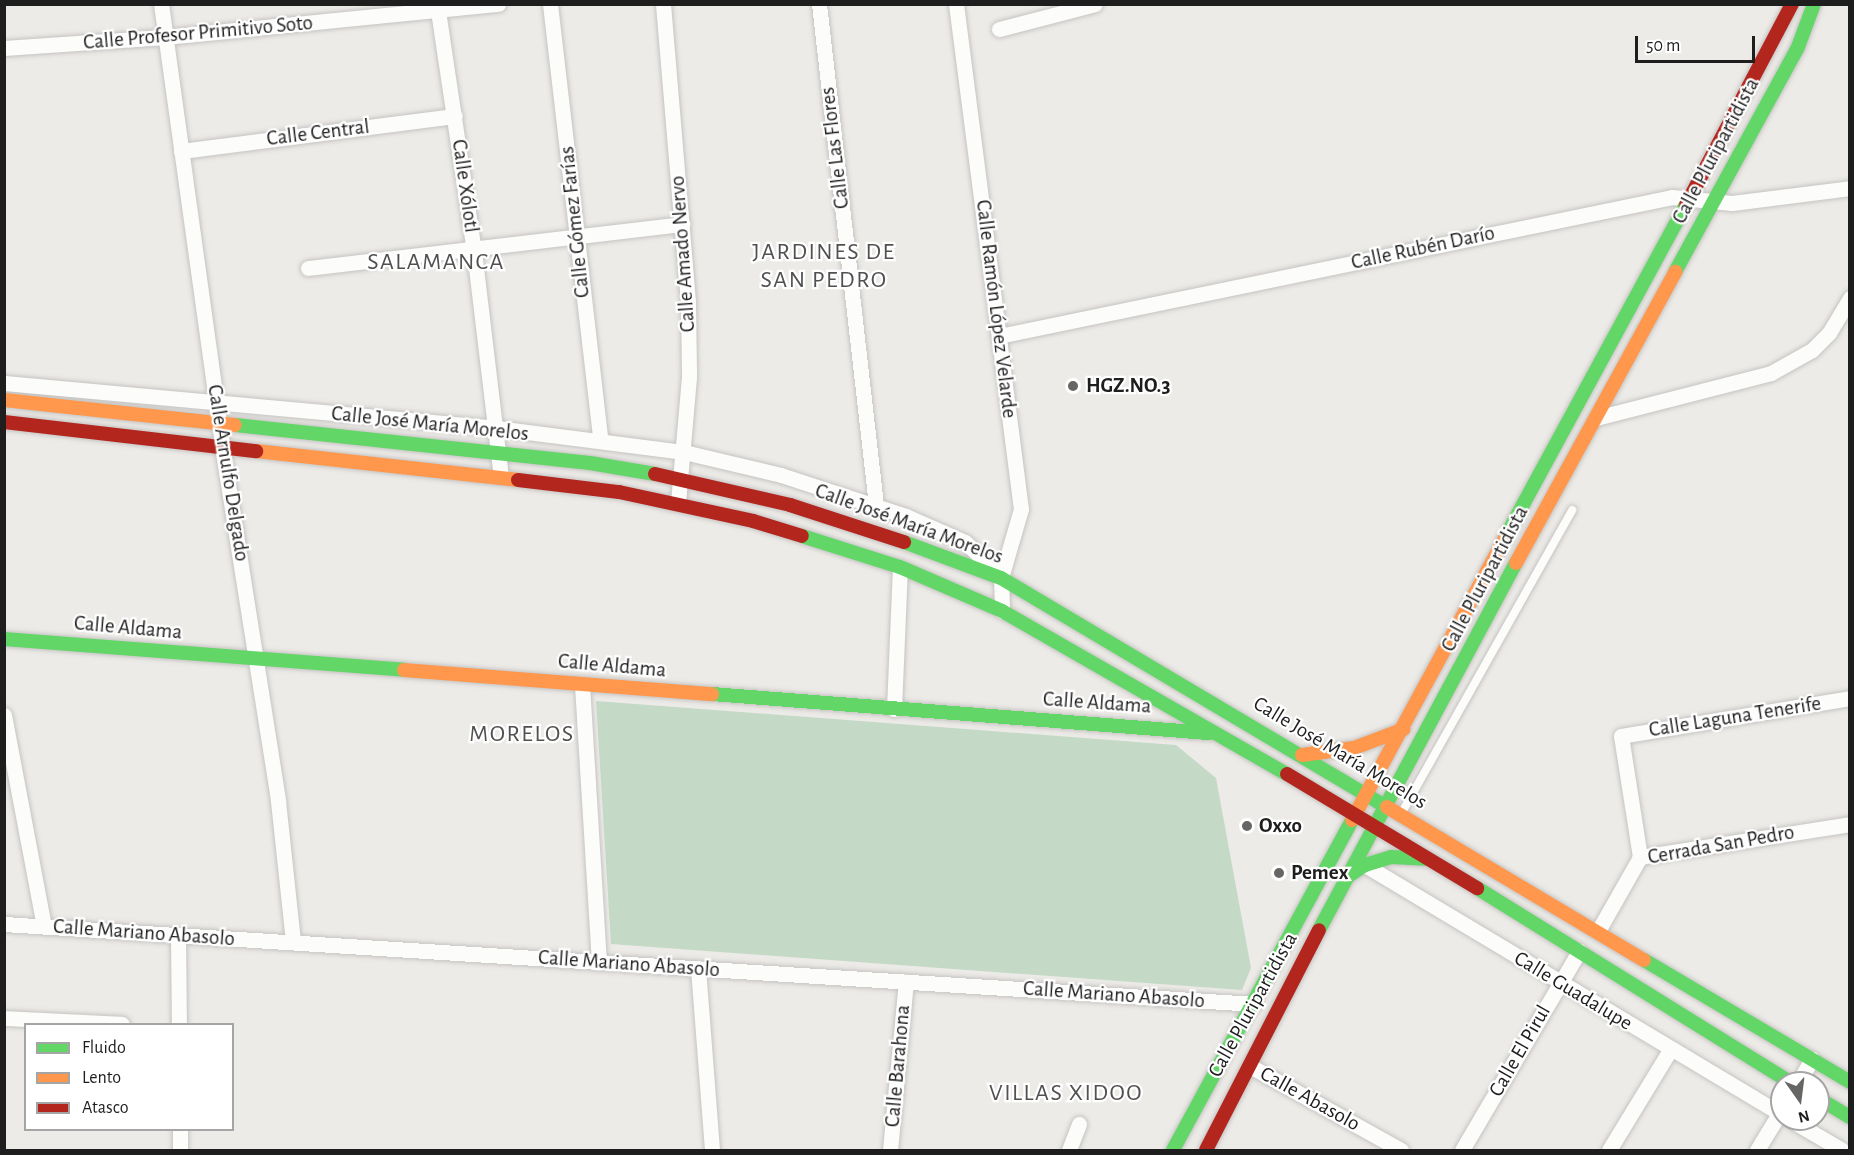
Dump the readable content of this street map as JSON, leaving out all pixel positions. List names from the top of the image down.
{
  "streets": {
    "street": [
      "Calle Profesor Primitivo Soto",
      "Calle Central",
      "Calle Las Flores",
      "Calle Pluripartidista",
      "Calle Xólotl",
      "Calle Gómez Farías",
      "Calle Rubén Darío",
      "Calle Amado Nervo",
      "Calle Ramón López Velarde",
      "Calle José María Morelos",
      "Calle Arnulfo Delgado",
      "Calle Aldama",
      "Calle Laguna Tenerife",
      "Cerrada San Pedro",
      "Calle Mariano Abasolo",
      "Calle Guadalupe",
      "Calle El Pirul",
      "Calle Barahona",
      "Calle Abasolo"
    ]
  },
  "crossings": [
    ["Calle Profesor Primitivo Soto", "Calle Xólotl"],
    ["Calle Profesor Primitivo Soto", "Calle Arnulfo Delgado"],
    ["Calle Central", "Calle Xólotl"],
    ["Calle Central", "Calle Arnulfo Delgado"],
    ["Calle Pluripartidista", "Calle Rubén Darío"],
    ["Calle Pluripartidista", "Calle José María Morelos"],
    ["Calle Pluripartidista", "Calle Mariano Abasolo"],
    ["Calle Pluripartidista", "Calle Abasolo"],
    ["Calle Xólotl", "Calle José María Morelos"],
    ["Calle Rubén Darío", "Calle Ramón López Velarde"],
    ["Calle Amado Nervo", "Calle José María Morelos"],
    ["Calle Ramón López Velarde", "Calle José María Morelos"],
    ["Calle José María Morelos", "Calle Arnulfo Delgado"],
    ["Calle José María Morelos", "Calle Aldama"],
    ["Calle José María Morelos", "Cerrada San Pedro"],
    ["Calle José María Morelos", "Calle El Pirul"],
    ["Calle Arnulfo Delgado", "Calle Aldama"],
    ["Calle Arnulfo Delgado", "Calle Mariano Abasolo"],
    ["Calle Laguna Tenerife", "Cerrada San Pedro"],
    ["Calle Mariano Abasolo", "Calle Barahona"],
    ["Calle Guadalupe", "Calle El Pirul"]
  ],
  "districts": [
    "JARDINES DE SAN PEDRO",
    "SALAMANCA",
    "MORELOS",
    "VILLAS XIDOO"
  ],
  "places": ["HGZ.NO.3", "Oxxo", "Pemex"],
  "legend": ["Fluido", "Lento", "Atasco"],
  "scale_bar": "50 m",
  "north": "bottom"
}
